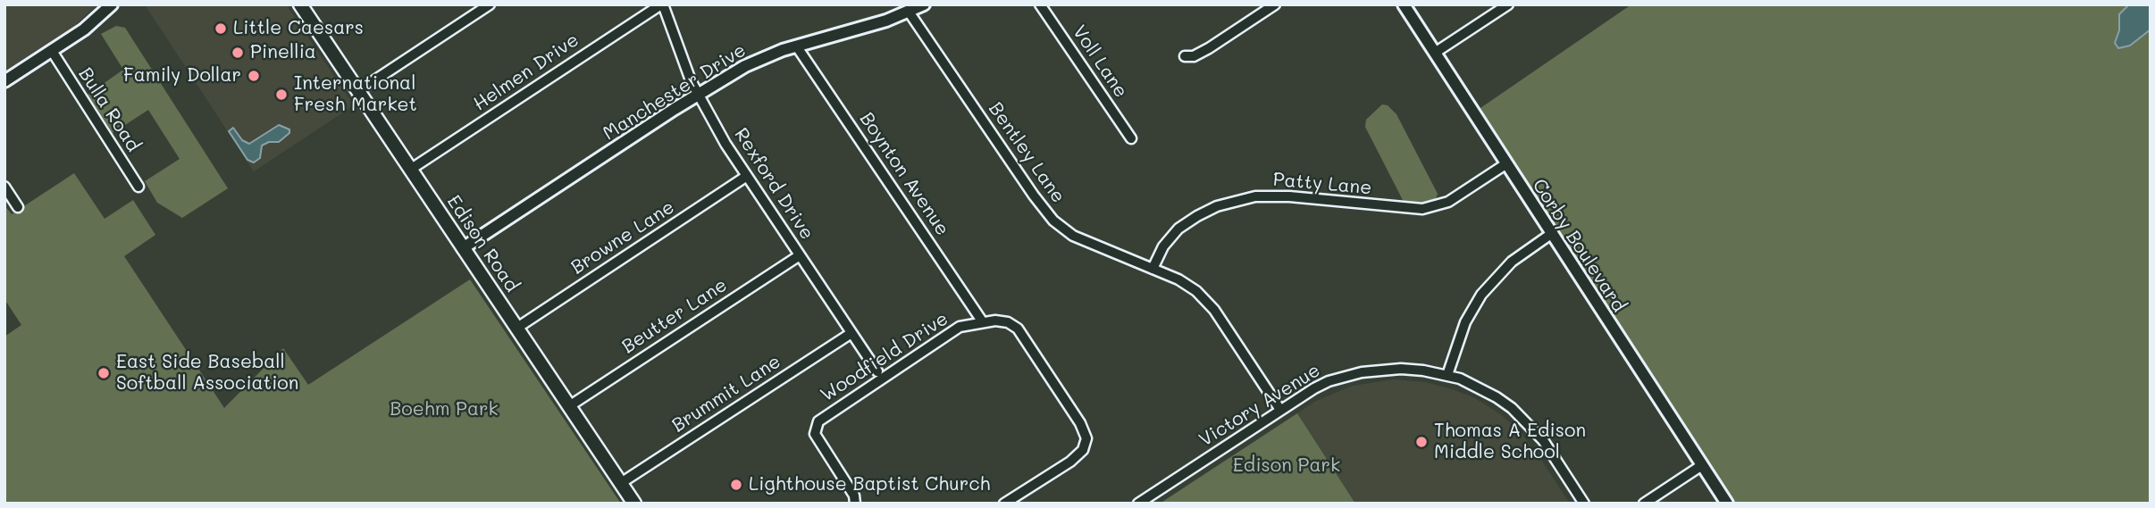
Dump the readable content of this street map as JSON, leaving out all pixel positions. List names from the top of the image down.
{
  "streets": {
    "main road": ["Edison Road"],
    "street": [
      "Voll Lane",
      "Helmen Drive",
      "Manchester Drive",
      "Bulla Road",
      "Bentley Lane",
      "Boynton Avenue",
      "Rexford Drive",
      "Patty Lane",
      "Browne Lane",
      "Corby Boulevard",
      "Beutter Lane",
      "Woodfield Drive",
      "Brummit Lane",
      "Victory Avenue"
    ]
  },
  "crossings": [
    ["Helmen Drive", "Rexford Drive"],
    ["Helmen Drive", "Edison Road"],
    ["Manchester Drive", "Bentley Lane"],
    ["Manchester Drive", "Boynton Avenue"],
    ["Manchester Drive", "Rexford Drive"],
    ["Manchester Drive", "Edison Road"],
    ["Bentley Lane", "Patty Lane"],
    ["Bentley Lane", "Victory Avenue"],
    ["Boynton Avenue", "Woodfield Drive"],
    ["Rexford Drive", "Browne Lane"],
    ["Rexford Drive", "Beutter Lane"],
    ["Rexford Drive", "Brummit Lane"],
    ["Patty Lane", "Corby Boulevard"],
    ["Browne Lane", "Edison Road"],
    ["Edison Road", "Beutter Lane"],
    ["Edison Road", "Brummit Lane"]
  ],
  "parks": ["Boehm Park", "Edison Park"],
  "places": [
    "Little Caesars",
    "Pinellia",
    "Family Dollar",
    "International Fresh Market",
    "East Side Baseball Softball Association",
    "Thomas A Edison Middle School",
    "Lighthouse Baptist Church"
  ]
}
